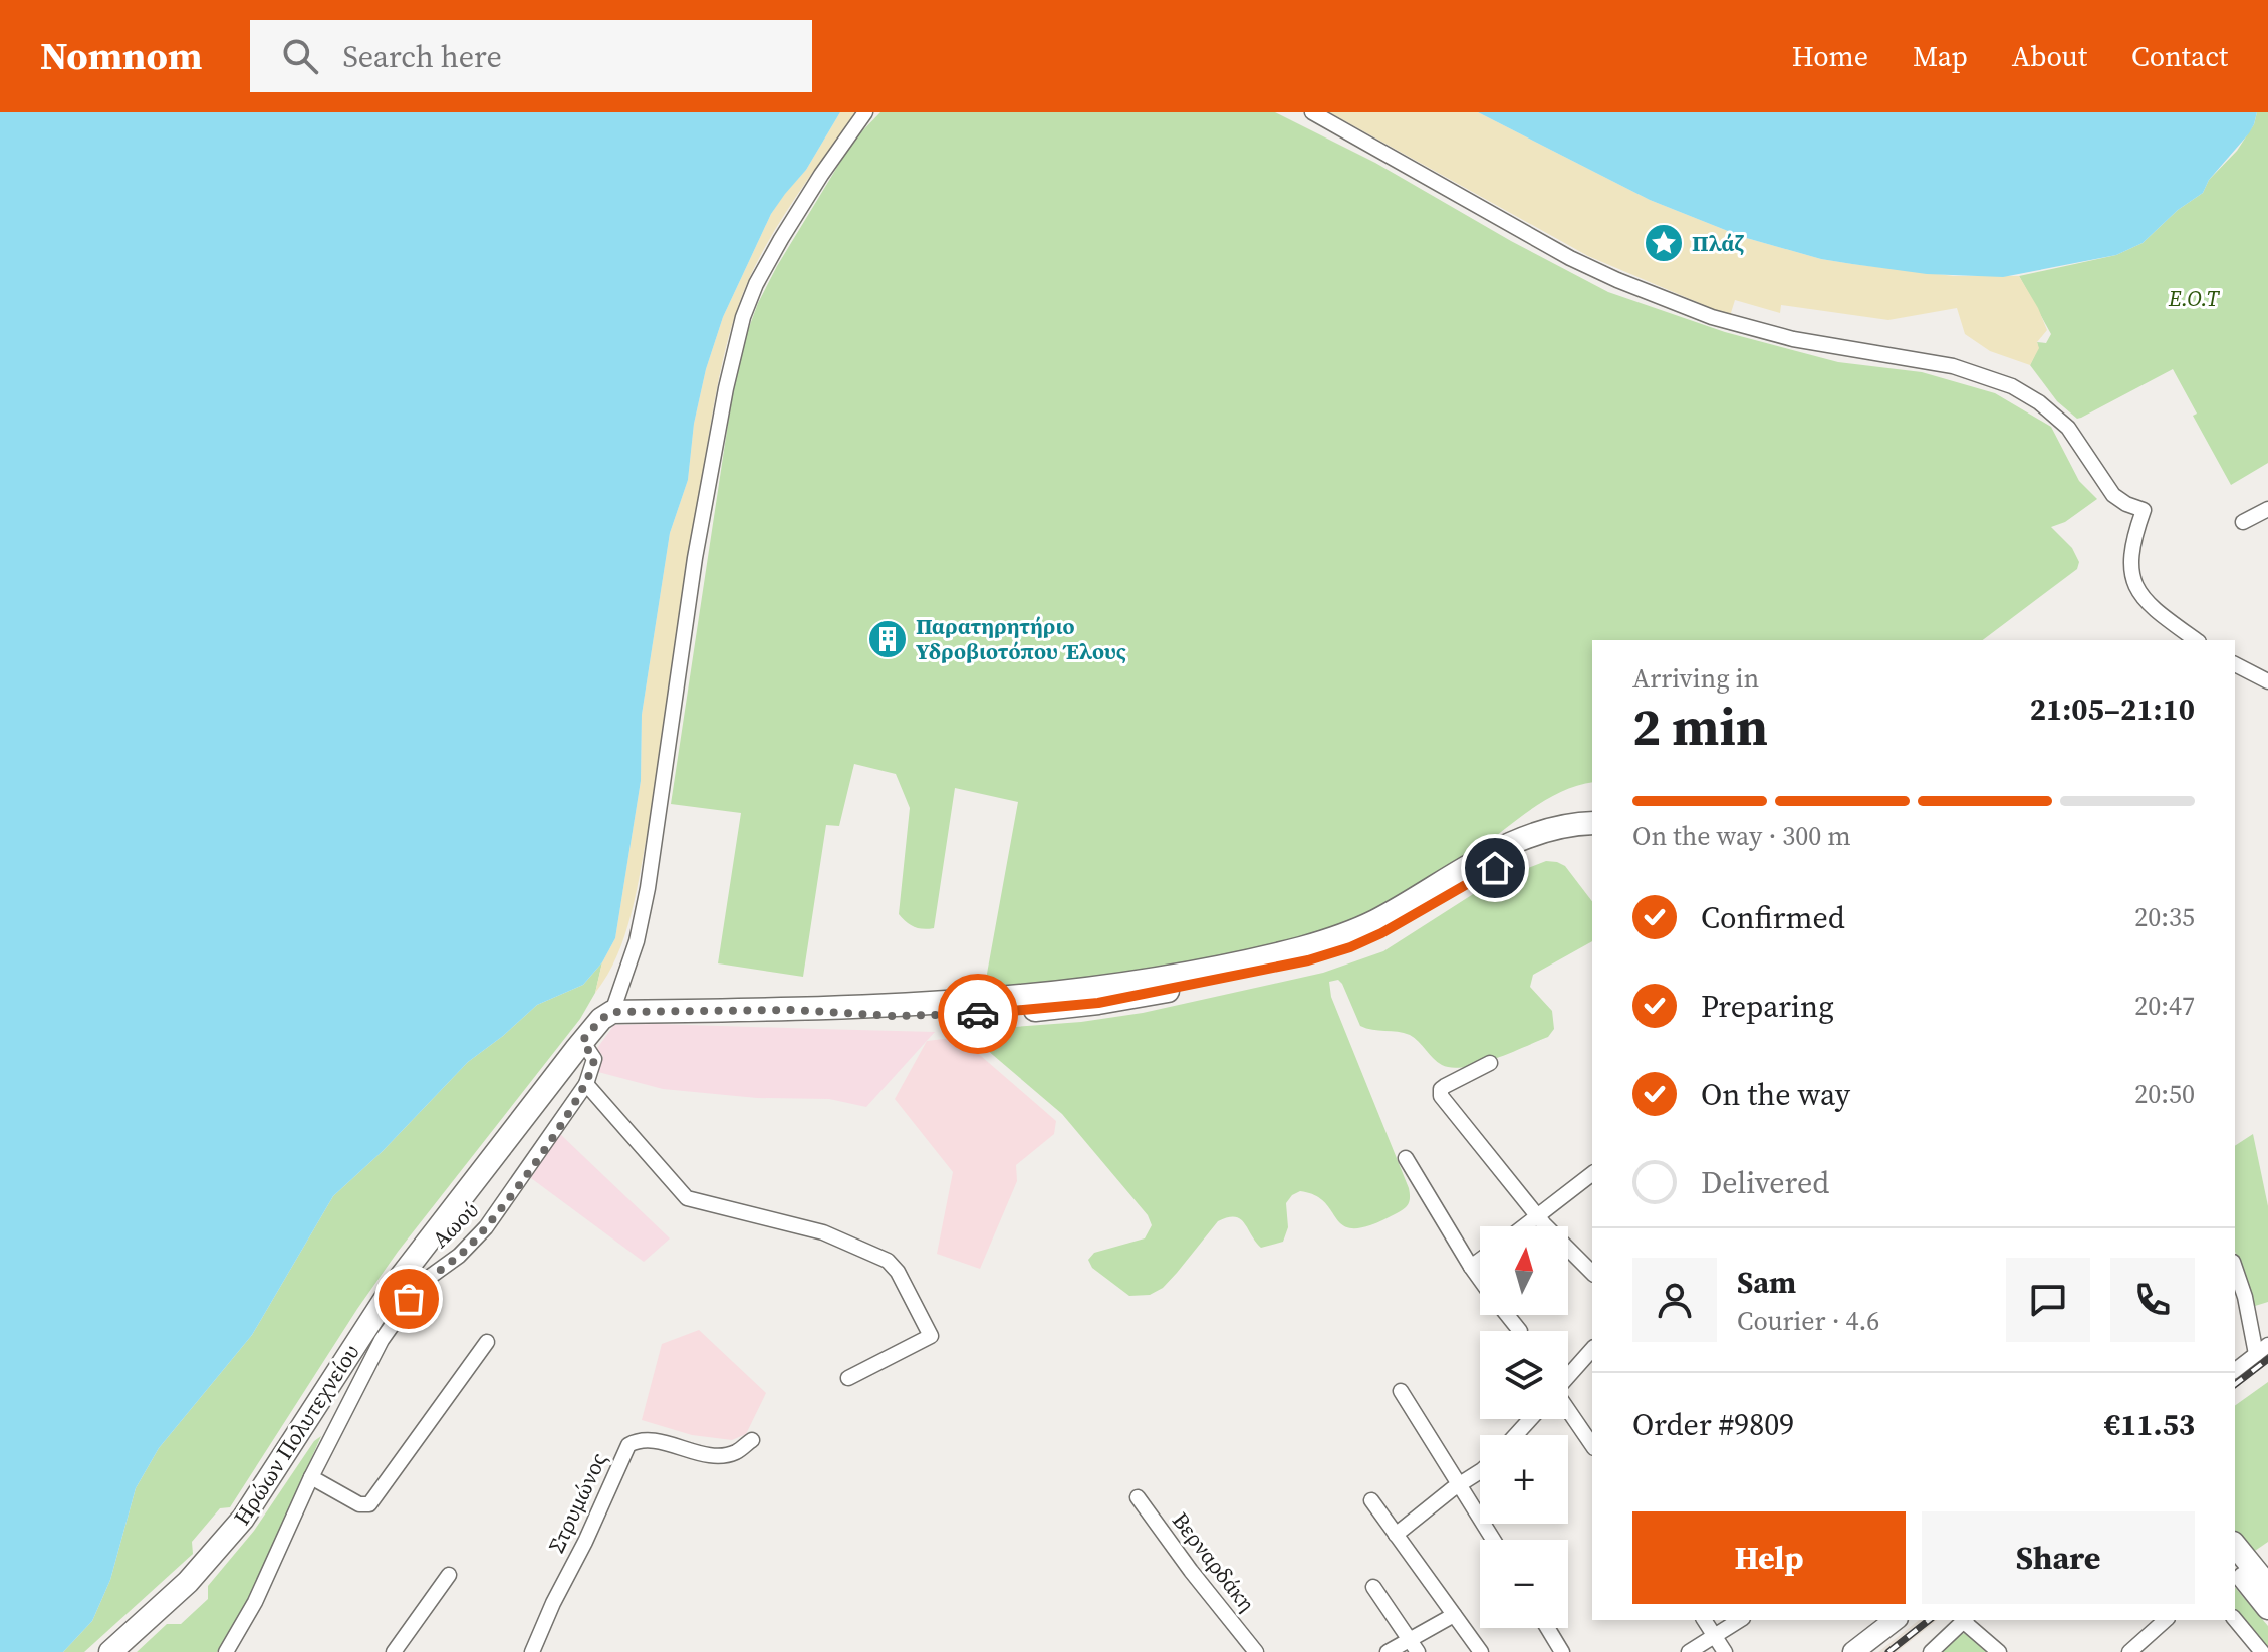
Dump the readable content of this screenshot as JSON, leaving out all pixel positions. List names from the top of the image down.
{
  "streets": {
    "main road": ["Ηρώων Πολυτεχνείου"],
    "street": ["Αωού", "Στρυμώνος", "Βερναρδάκη"]
  },
  "parks": ["E.O.T"],
  "places": {
    "place": ["Πλάζ"],
    "building": ["Παρατηρητήριο Υδροβιοτόπου Έλους"]
  },
  "north": "top",
  "page": {
    "header": "Nomnom",
    "search": "Search here",
    "nav": [
      "Home",
      "Map",
      "About",
      "Contact"
    ],
    "heading": ["2 min", "Arriving in", "21:05–21:10"],
    "panel": [
      "Sam",
      "Courier · 4.6",
      "Order #9809",
      "€11.53"
    ],
    "bar": "On the way · 300 m",
    "list": [
      ["Confirmed", "20:35"],
      ["Preparing", "20:47"],
      ["On the way", "20:50"],
      "Delivered"
    ],
    "map_buttons": ["+", "−"],
    "buttons": ["Help", "Share"]
  }
}
